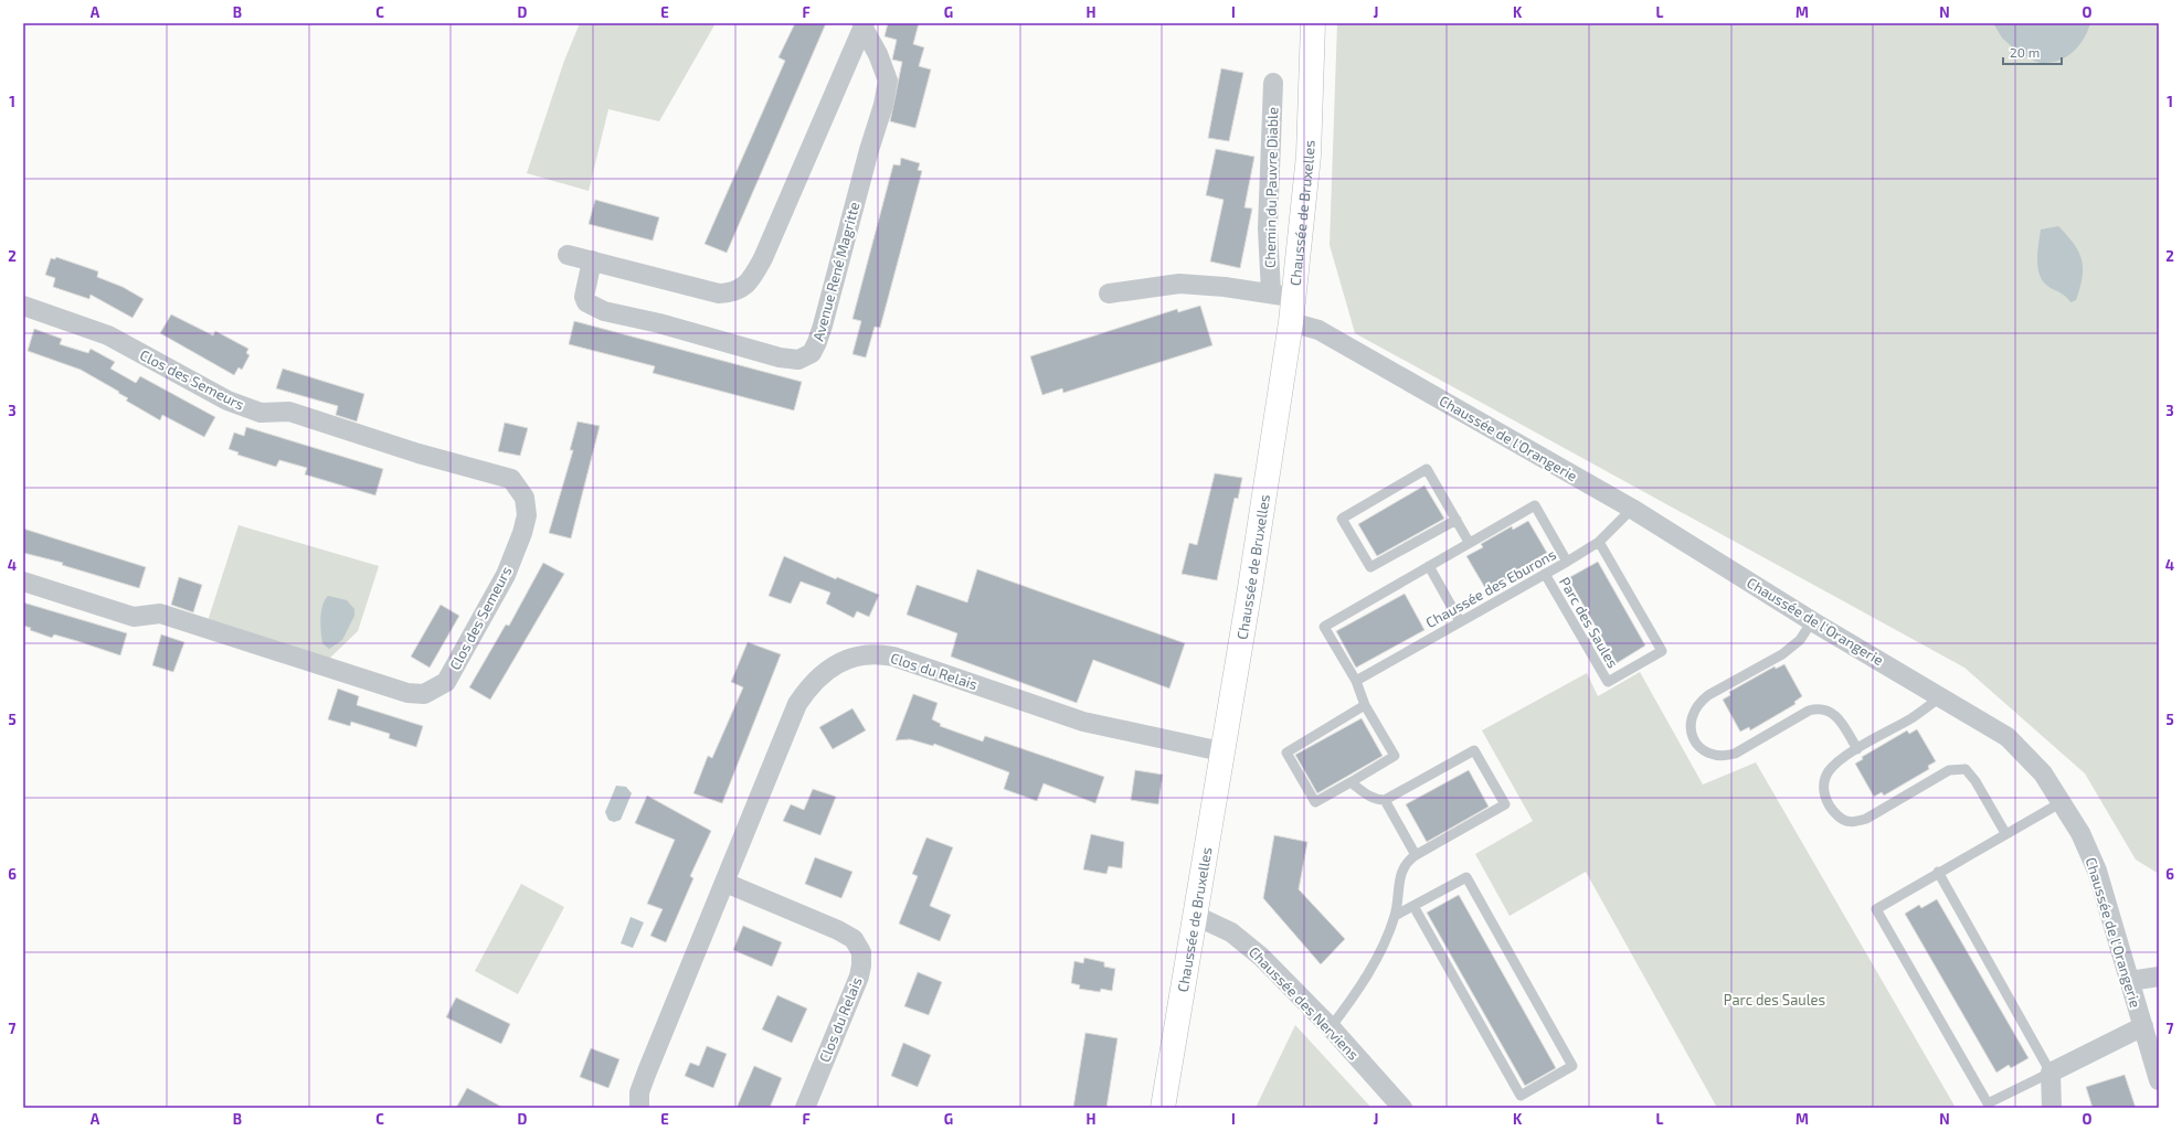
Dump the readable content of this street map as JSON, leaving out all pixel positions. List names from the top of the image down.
{
  "streets": {
    "main road": ["Chaussée de Bruxelles"],
    "street": [
      "Chemin du Pauvre Diable",
      "Avenue René Magritte",
      "Clos des Semeurs",
      "Chaussée de l'Orangerie",
      "Clos du Relais",
      "Chaussée des Nerviens"
    ],
    "lane": ["Chaussée des Eburons", "Parc des Saules"]
  },
  "crossings": [
    ["Chaussée de Bruxelles", "Chaussée de l'Orangerie"],
    ["Chaussée de Bruxelles", "Clos du Relais"],
    ["Chaussée de Bruxelles", "Chaussée des Nerviens"],
    ["Chaussée de l'Orangerie", "Chaussée des Eburons"],
    ["Chaussée des Eburons", "Parc des Saules"]
  ],
  "parks": ["Parc des Saules"],
  "scale_bar": "20 m",
  "grid": {
    "columns": [
      "A",
      "B",
      "C",
      "D",
      "E",
      "F",
      "G",
      "H",
      "I",
      "J",
      "K",
      "L",
      "M",
      "N",
      "O"
    ],
    "rows": [
      "1",
      "2",
      "3",
      "4",
      "5",
      "6",
      "7"
    ]
  }
}
